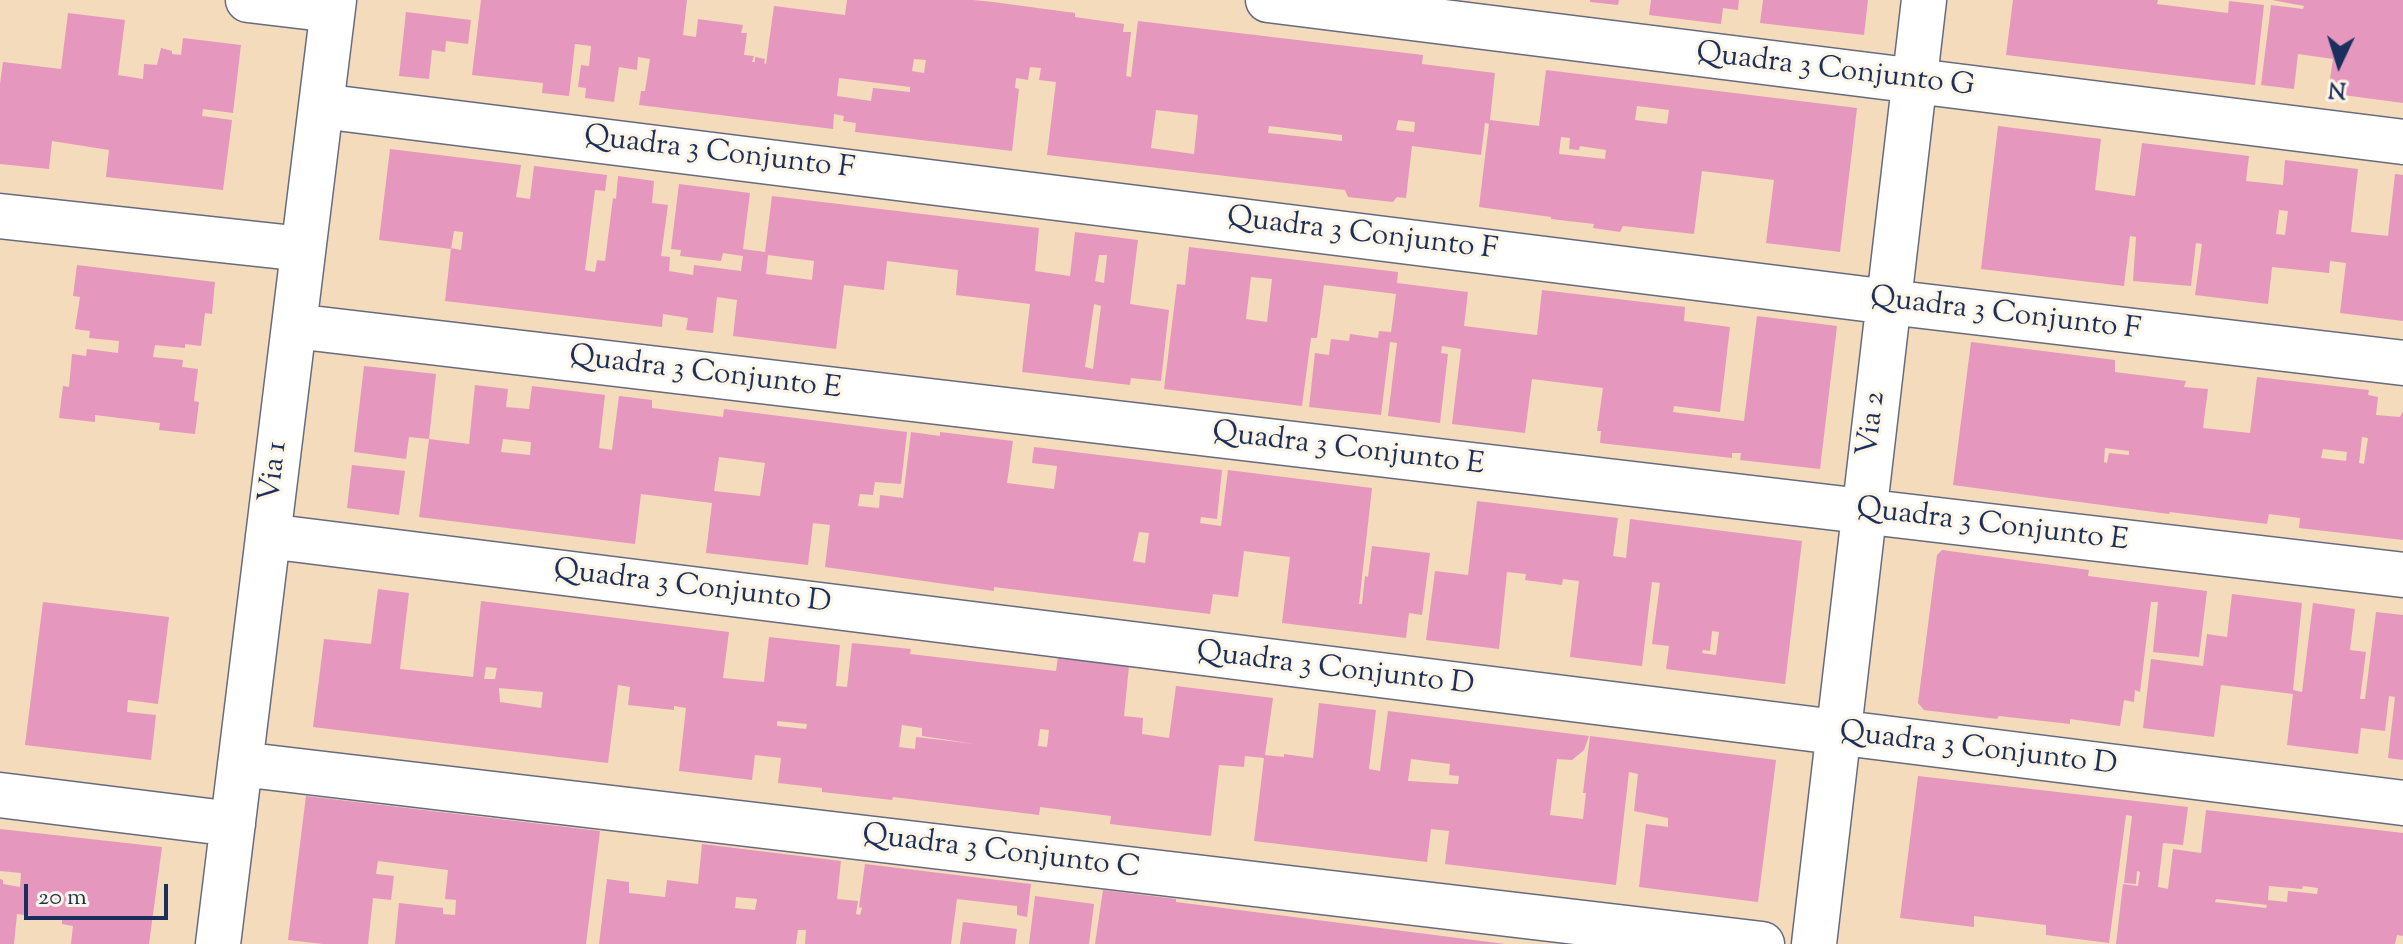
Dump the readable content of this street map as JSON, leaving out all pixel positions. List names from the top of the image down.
{
  "streets": {
    "street": [
      "Quadra 3 Conjunto G",
      "Quadra 3 Conjunto F",
      "Quadra 3 Conjunto E",
      "Via 2",
      "Via 1",
      "Quadra 3 Conjunto D",
      "Quadra 3 Conjunto C"
    ]
  },
  "crossings": [
    ["Quadra 3 Conjunto G", "Via 2"],
    ["Quadra 3 Conjunto F", "Via 2"],
    ["Quadra 3 Conjunto F", "Via 1"],
    ["Quadra 3 Conjunto E", "Via 2"],
    ["Quadra 3 Conjunto E", "Via 1"],
    ["Via 2", "Quadra 3 Conjunto D"],
    ["Via 1", "Quadra 3 Conjunto D"],
    ["Via 1", "Quadra 3 Conjunto C"]
  ],
  "scale_bar": "20 m",
  "north": "bottom"
}
